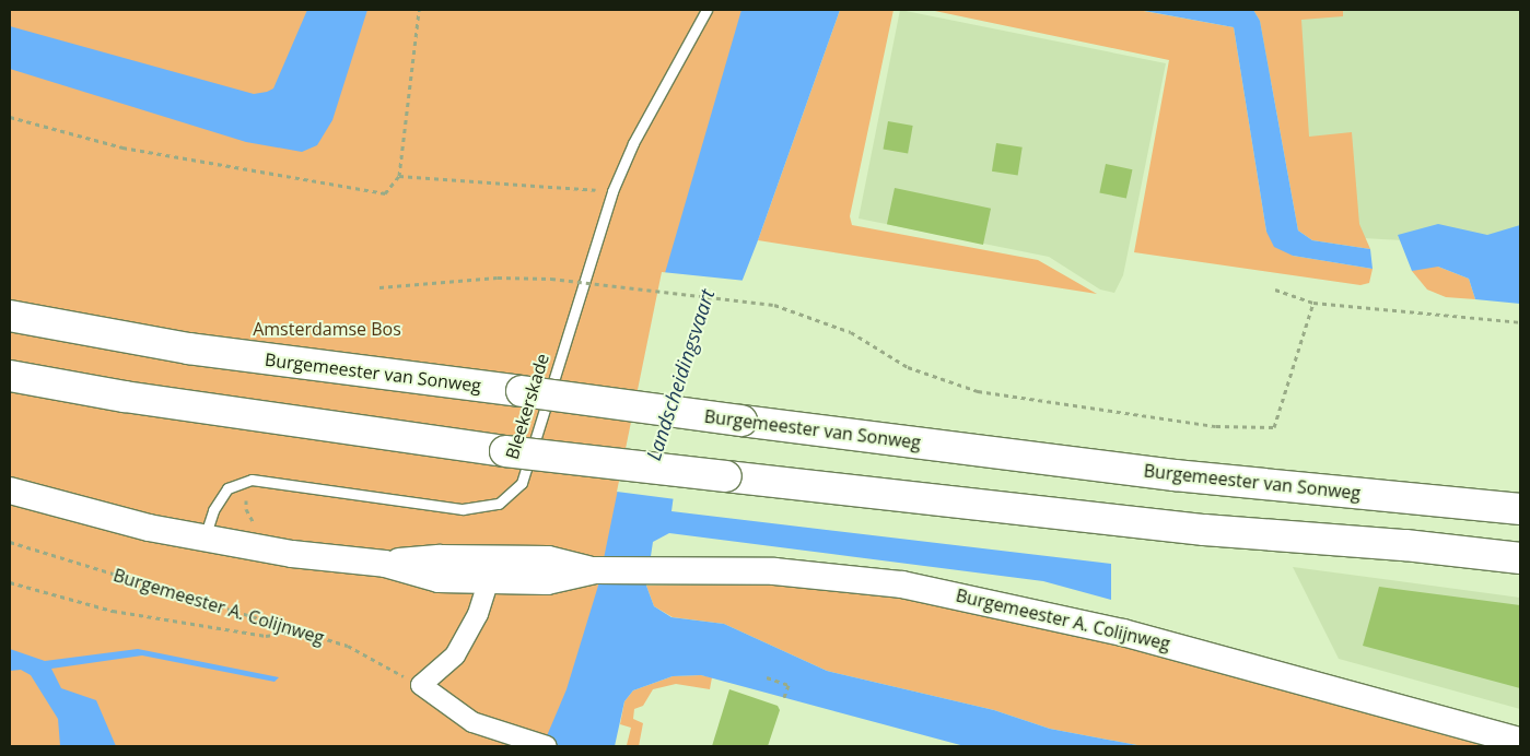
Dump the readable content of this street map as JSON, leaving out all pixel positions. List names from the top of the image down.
{
  "streets": {
    "highway": ["Burgemeester van Sonweg"],
    "street": ["Burgemeester A. Colijnweg"],
    "lane": ["Bleekerskade"]
  },
  "crossings": [
    ["Bleekerskade", "Burgemeester A. Colijnweg"]
  ],
  "water": ["Landscheidingsvaart"],
  "parks": ["Amsterdamse Bos"]
}
